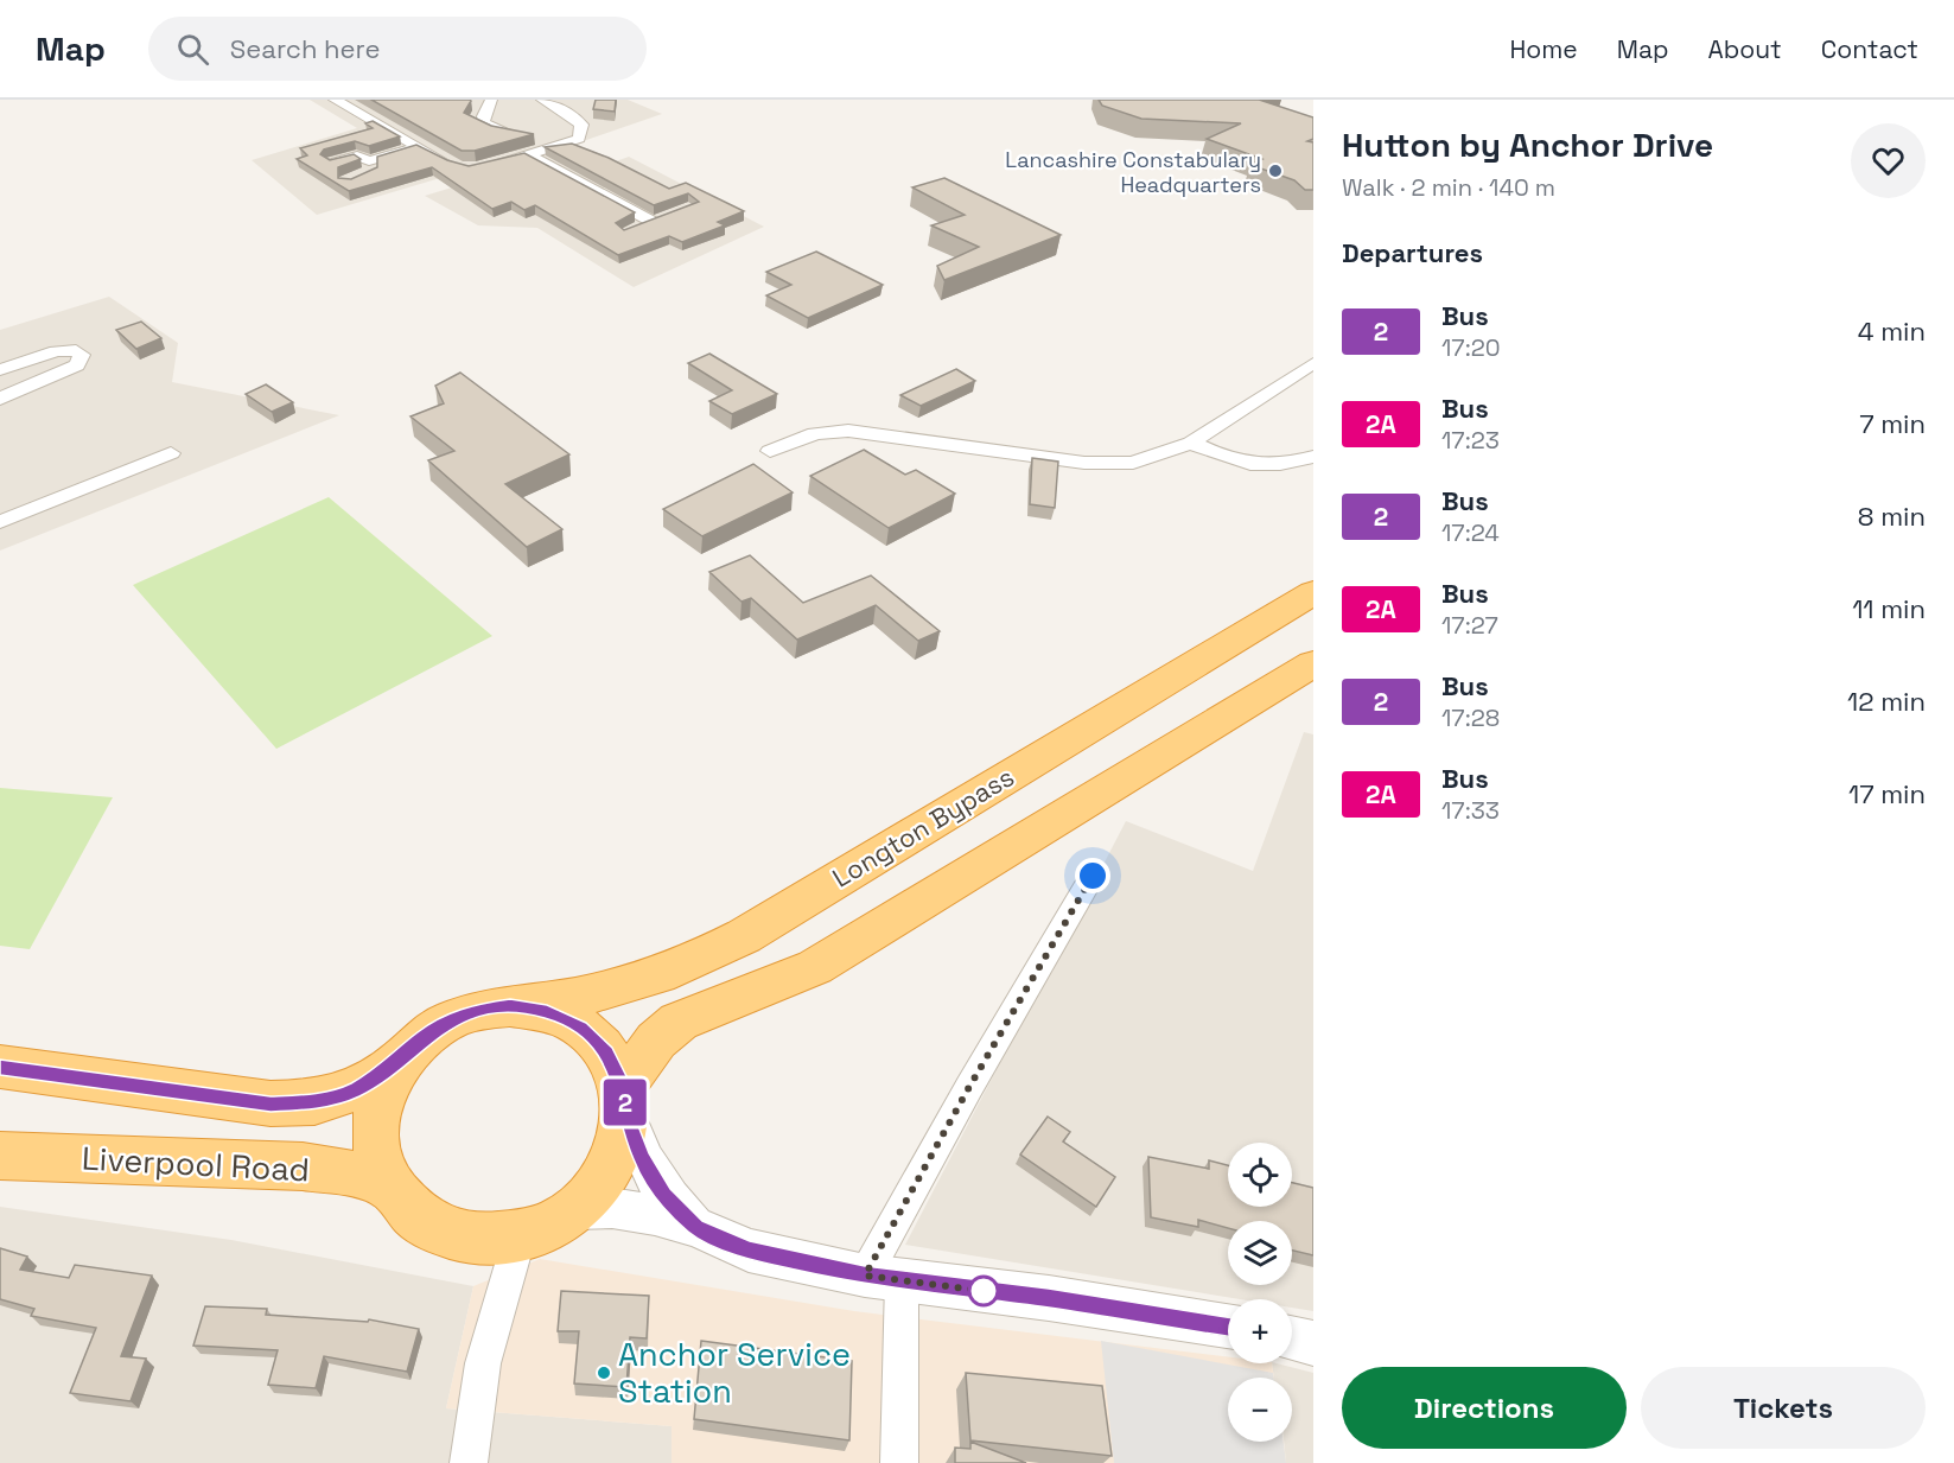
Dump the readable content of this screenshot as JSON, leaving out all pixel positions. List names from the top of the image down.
{
  "streets": {
    "highway": ["Longton Bypass", "Liverpool Road"]
  },
  "crossings": [
    ["Longton Bypass", "Liverpool Road"]
  ],
  "places": ["Lancashire Constabulary Headquarters", "Anchor Service Station"],
  "lines": ["bus line 2"],
  "page": {
    "header": "Map",
    "search": "Search here",
    "nav": [
      "Home",
      "Map",
      "About",
      "Contact"
    ],
    "on_map": "2",
    "heading": [
      ["Hutton by Anchor Drive", "Walk · 2 min · 140 m"],
      "Departures"
    ],
    "list": [
      {
        "mark": "2",
        "name": "Bus",
        "note": "17:20",
        "value": "4 min"
      },
      {
        "mark": "2A",
        "name": "Bus",
        "note": "17:23",
        "value": "7 min"
      },
      {
        "mark": "2",
        "name": "Bus",
        "note": "17:24",
        "value": "8 min"
      },
      {
        "mark": "2A",
        "name": "Bus",
        "note": "17:27",
        "value": "11 min"
      },
      {
        "mark": "2",
        "name": "Bus",
        "note": "17:28",
        "value": "12 min"
      },
      {
        "mark": "2A",
        "name": "Bus",
        "note": "17:33",
        "value": "17 min"
      }
    ],
    "map_buttons": ["+", "−"],
    "buttons": ["Directions", "Tickets"]
  }
}
